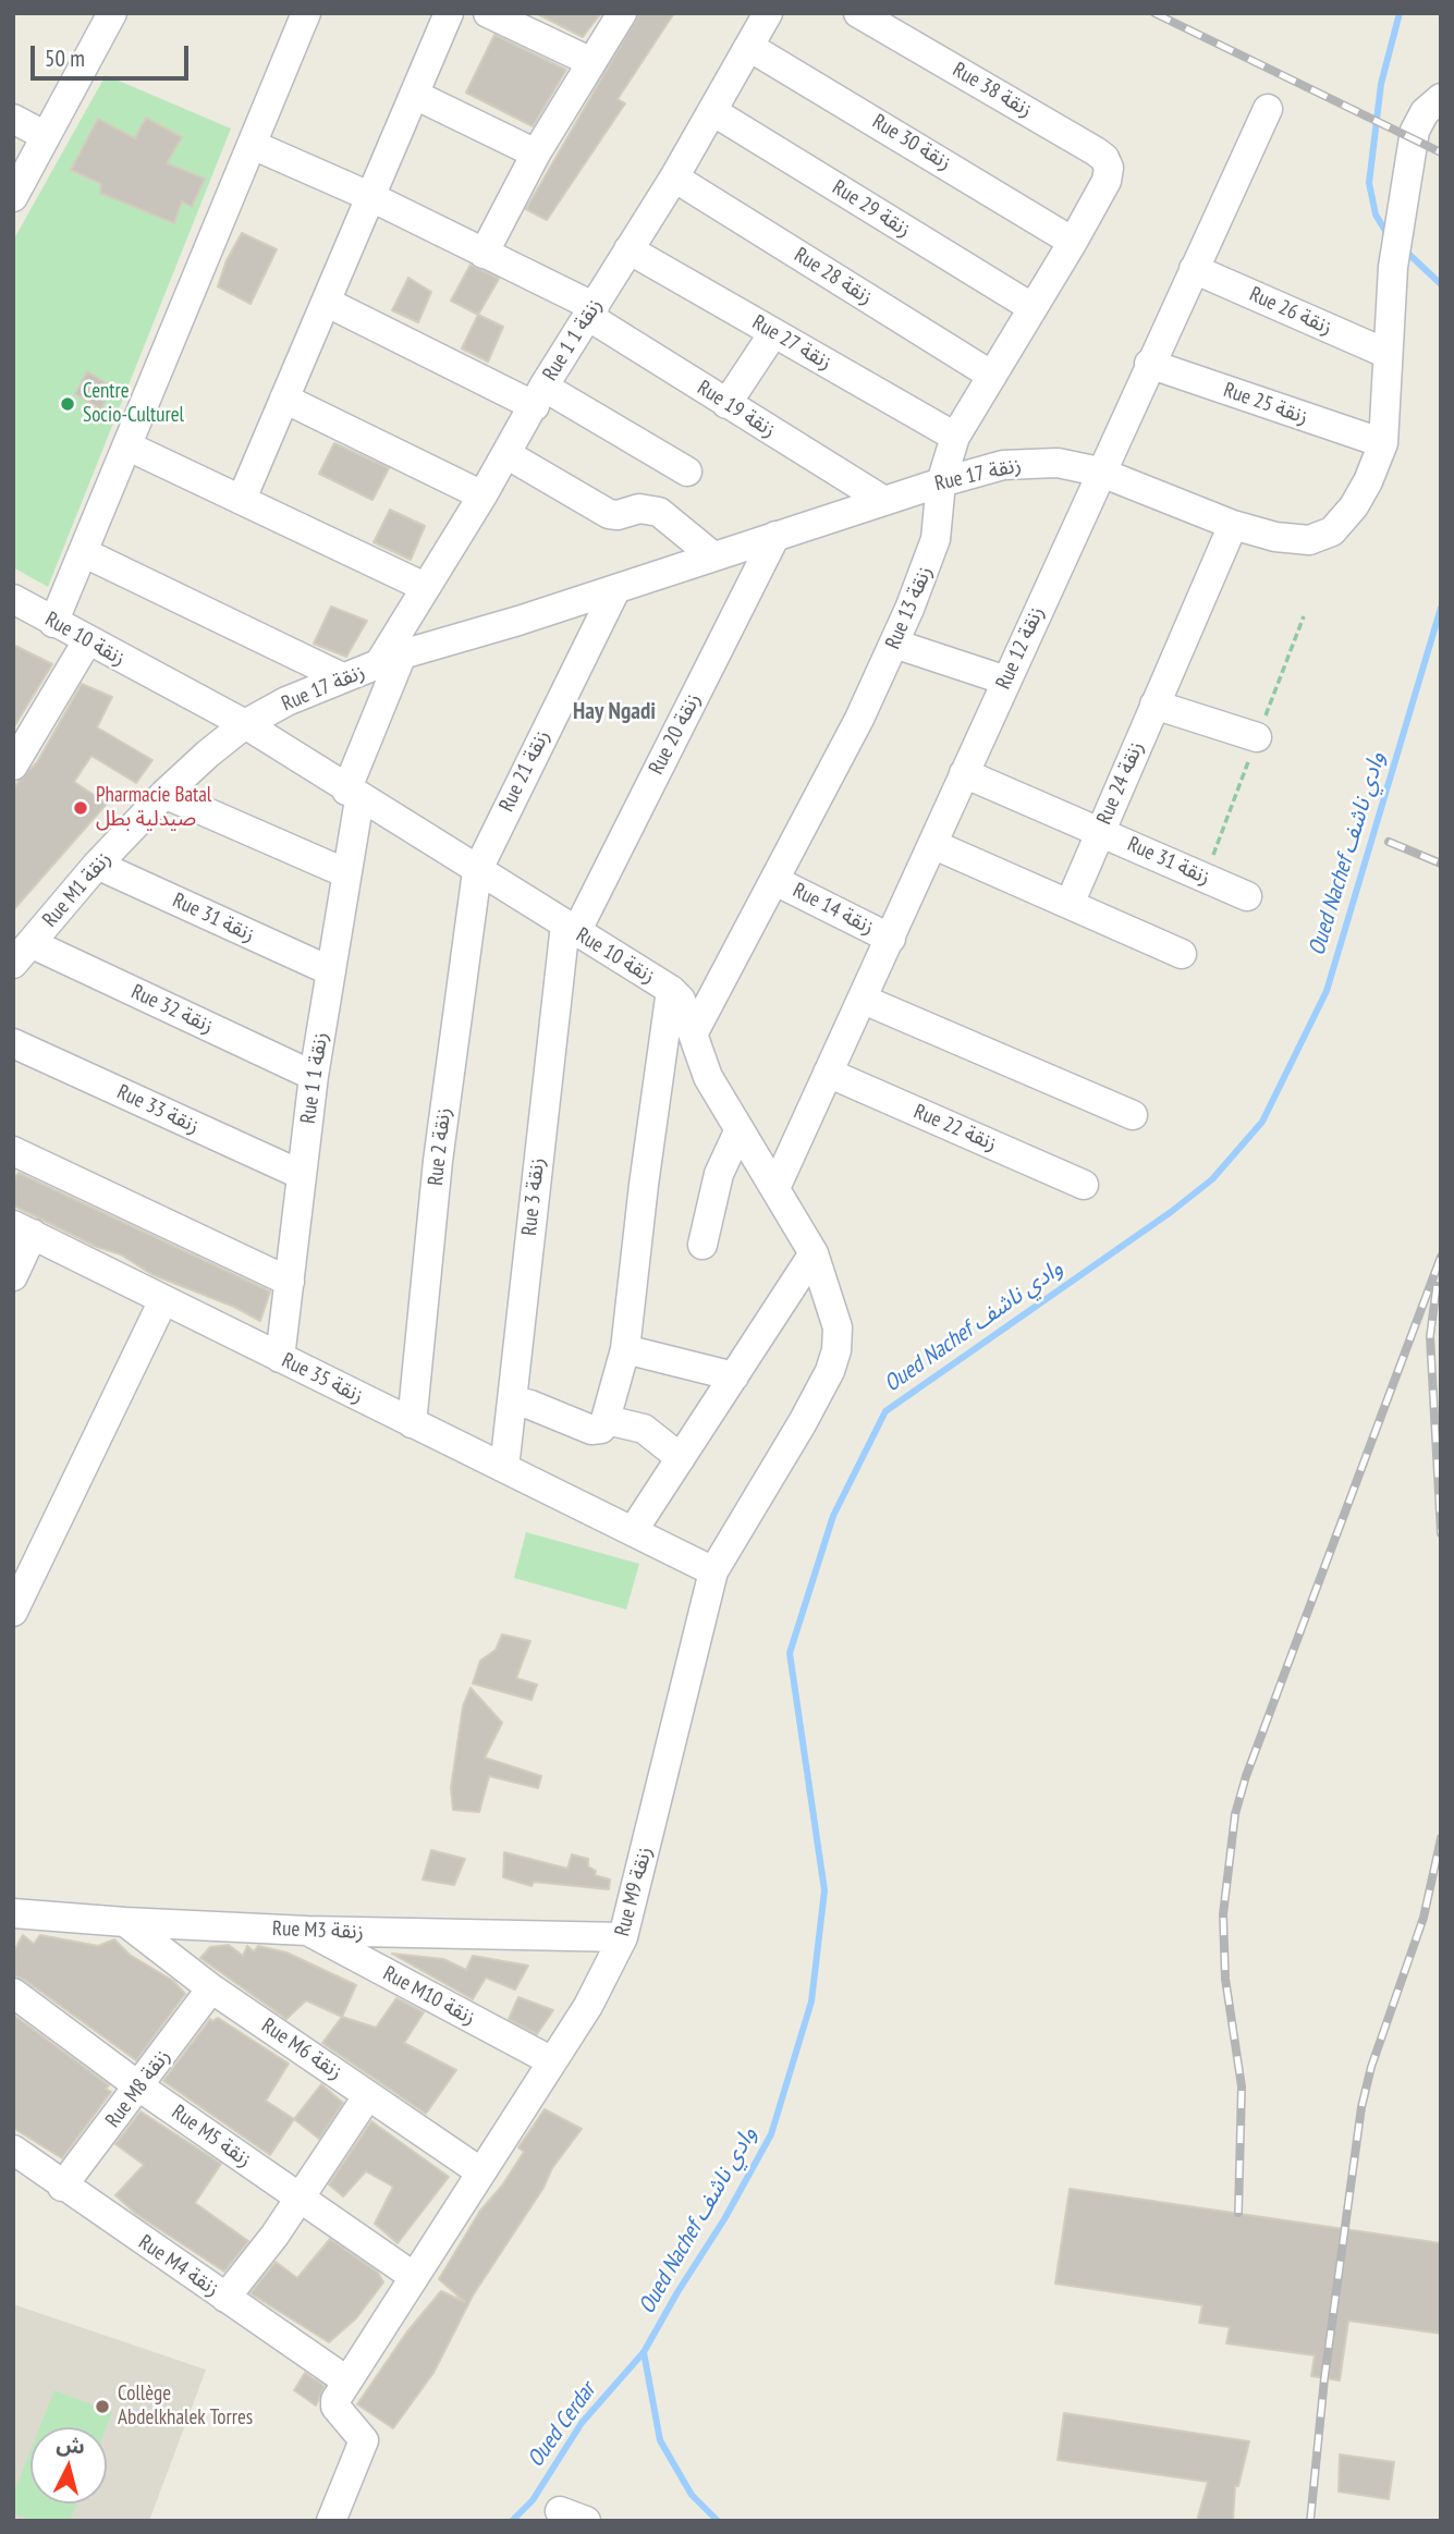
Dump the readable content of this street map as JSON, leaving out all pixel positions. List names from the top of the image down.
{
  "streets": {
    "street": [
      "Rue 38 زنقة",
      "Rue 30 زنقة",
      "Rue 29 زنقة",
      "Rue 28 زنقة",
      "Rue 26 زنقة",
      "Rue 1 زنقة 1",
      "Rue 27 زنقة",
      "Rue 25 زنقة",
      "Rue 19 زنقة",
      "Rue 17 زنقة",
      "Rue 13 زنقة",
      "Rue 10 زنقة",
      "Rue 12 زنقة",
      "Rue 20 زنقة",
      "Rue 21 زنقة",
      "Rue 24 زنقة",
      "Rue 31 زنقة",
      "Rue M1 زنقة",
      "Rue 14 زنقة",
      "Rue 32 زنقة",
      "Rue 33 زنقة",
      "Rue 22 زنقة",
      "Rue 2 زنقة",
      "Rue 3 زنقة",
      "Rue 35 زنقة",
      "Rue M9 زنقة",
      "Rue M3 زنقة",
      "Rue M10 زنقة",
      "Rue M6 زنقة",
      "Rue M8 زنقة",
      "Rue M5 زنقة",
      "Rue M4 زنقة"
    ]
  },
  "crossings": [
    ["Rue 38 زنقة", "Rue 13 زنقة"],
    ["Rue 30 زنقة", "Rue 1 زنقة 1"],
    ["Rue 30 زنقة", "Rue 13 زنقة"],
    ["Rue 29 زنقة", "Rue 1 زنقة 1"],
    ["Rue 29 زنقة", "Rue 13 زنقة"],
    ["Rue 28 زنقة", "Rue 1 زنقة 1"],
    ["Rue 28 زنقة", "Rue 13 زنقة"],
    ["Rue 26 زنقة", "Rue 17 زنقة"],
    ["Rue 26 زنقة", "Rue 12 زنقة"],
    ["Rue 1 زنقة 1", "Rue 27 زنقة"],
    ["Rue 1 زنقة 1", "Rue 19 زنقة"],
    ["Rue 1 زنقة 1", "Rue 17 زنقة"],
    ["Rue 1 زنقة 1", "Rue 10 زنقة"],
    ["Rue 1 زنقة 1", "Rue 31 زنقة"],
    ["Rue 1 زنقة 1", "Rue 32 زنقة"],
    ["Rue 1 زنقة 1", "Rue 33 زنقة"],
    ["Rue 1 زنقة 1", "Rue 35 زنقة"],
    ["Rue 27 زنقة", "Rue 13 زنقة"],
    ["Rue 25 زنقة", "Rue 17 زنقة"],
    ["Rue 25 زنقة", "Rue 12 زنقة"],
    ["Rue 19 زنقة", "Rue 17 زنقة"],
    ["Rue 17 زنقة", "Rue 13 زنقة"],
    ["Rue 17 زنقة", "Rue 10 زنقة"],
    ["Rue 17 زنقة", "Rue 12 زنقة"],
    ["Rue 17 زنقة", "Rue 20 زنقة"],
    ["Rue 17 زنقة", "Rue 21 زنقة"],
    ["Rue 17 زنقة", "Rue 24 زنقة"],
    ["Rue 17 زنقة", "Rue M1 زنقة"],
    ["Rue 13 زنقة", "Rue 10 زنقة"],
    ["Rue 13 زنقة", "Rue 14 زنقة"],
    ["Rue 10 زنقة", "Rue 12 زنقة"],
    ["Rue 10 زنقة", "Rue 20 زنقة"],
    ["Rue 10 زنقة", "Rue 21 زنقة"],
    ["Rue 10 زنقة", "Rue M1 زنقة"],
    ["Rue 10 زنقة", "Rue 2 زنقة"],
    ["Rue 10 زنقة", "Rue 3 زنقة"],
    ["Rue 10 زنقة", "Rue M9 زنقة"],
    ["Rue 12 زنقة", "Rue 31 زنقة"],
    ["Rue 12 زنقة", "Rue 14 زنقة"],
    ["Rue 12 زنقة", "Rue 22 زنقة"],
    ["Rue 20 زنقة", "Rue 3 زنقة"],
    ["Rue 21 زنقة", "Rue 2 زنقة"],
    ["Rue 24 زنقة", "Rue 31 زنقة"],
    ["Rue 31 زنقة", "Rue M1 زنقة"],
    ["Rue M1 زنقة", "Rue 32 زنقة"],
    ["Rue 2 زنقة", "Rue 35 زنقة"],
    ["Rue 3 زنقة", "Rue 35 زنقة"],
    ["Rue 35 زنقة", "Rue M9 زنقة"],
    ["Rue M9 زنقة", "Rue M3 زنقة"],
    ["Rue M9 زنقة", "Rue M10 زنقة"],
    ["Rue M9 زنقة", "Rue M6 زنقة"],
    ["Rue M9 زنقة", "Rue M5 زنقة"],
    ["Rue M9 زنقة", "Rue M4 زنقة"],
    ["Rue M3 زنقة", "Rue M10 زنقة"],
    ["Rue M3 زنقة", "Rue M6 زنقة"],
    ["Rue M6 زنقة", "Rue M8 زنقة"],
    ["Rue M8 زنقة", "Rue M5 زنقة"],
    ["Rue M8 زنقة", "Rue M4 زنقة"]
  ],
  "districts": ["Hay Ngadi"],
  "water": ["Oued Nachef وادي ناشف", "Oued Cerdar"],
  "places": ["Centre Socio-Culturel", "Pharmacie Batal صيدلية بطل", "Collège Abdelkhalek Torres"],
  "scale_bar": "50 m",
  "north": "top"
}
